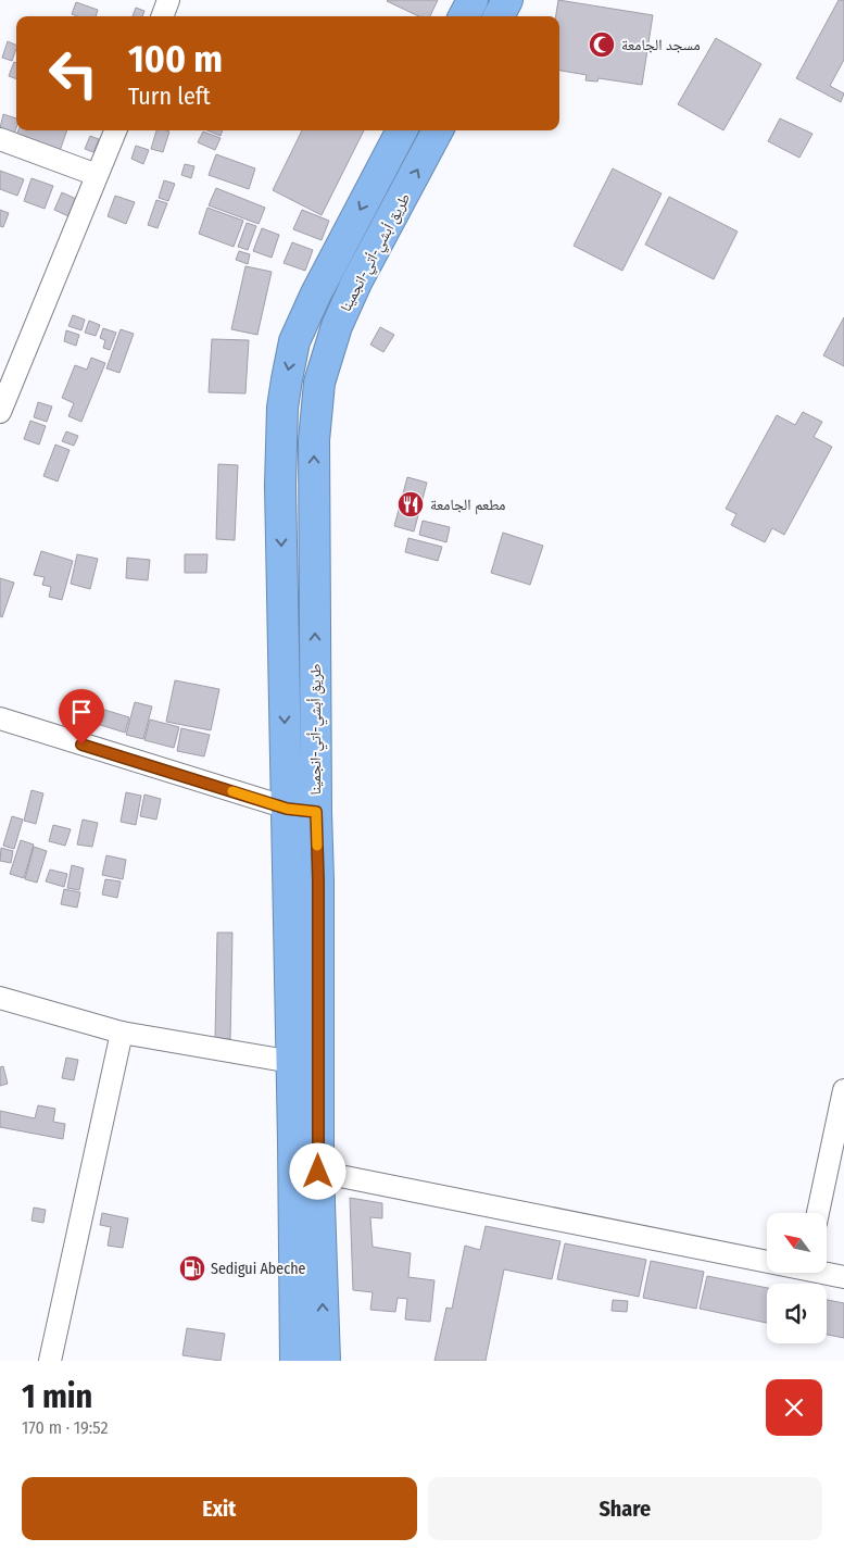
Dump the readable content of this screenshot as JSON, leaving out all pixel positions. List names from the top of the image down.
{
  "streets": {
    "highway": ["طريق أبشي-أتي-انجمينا"]
  },
  "places": {
    "mosque": ["مسجد الجامعة"],
    "restaurant": ["مطعم الجامعة"],
    "fuel station": ["Sedigui Abeche"]
  },
  "north": "top left",
  "page": {
    "turn": ["100 m", "Turn left"],
    "heading": ["1 min", "170 m · 19:52"],
    "buttons": ["Exit", "Share"]
  }
}
